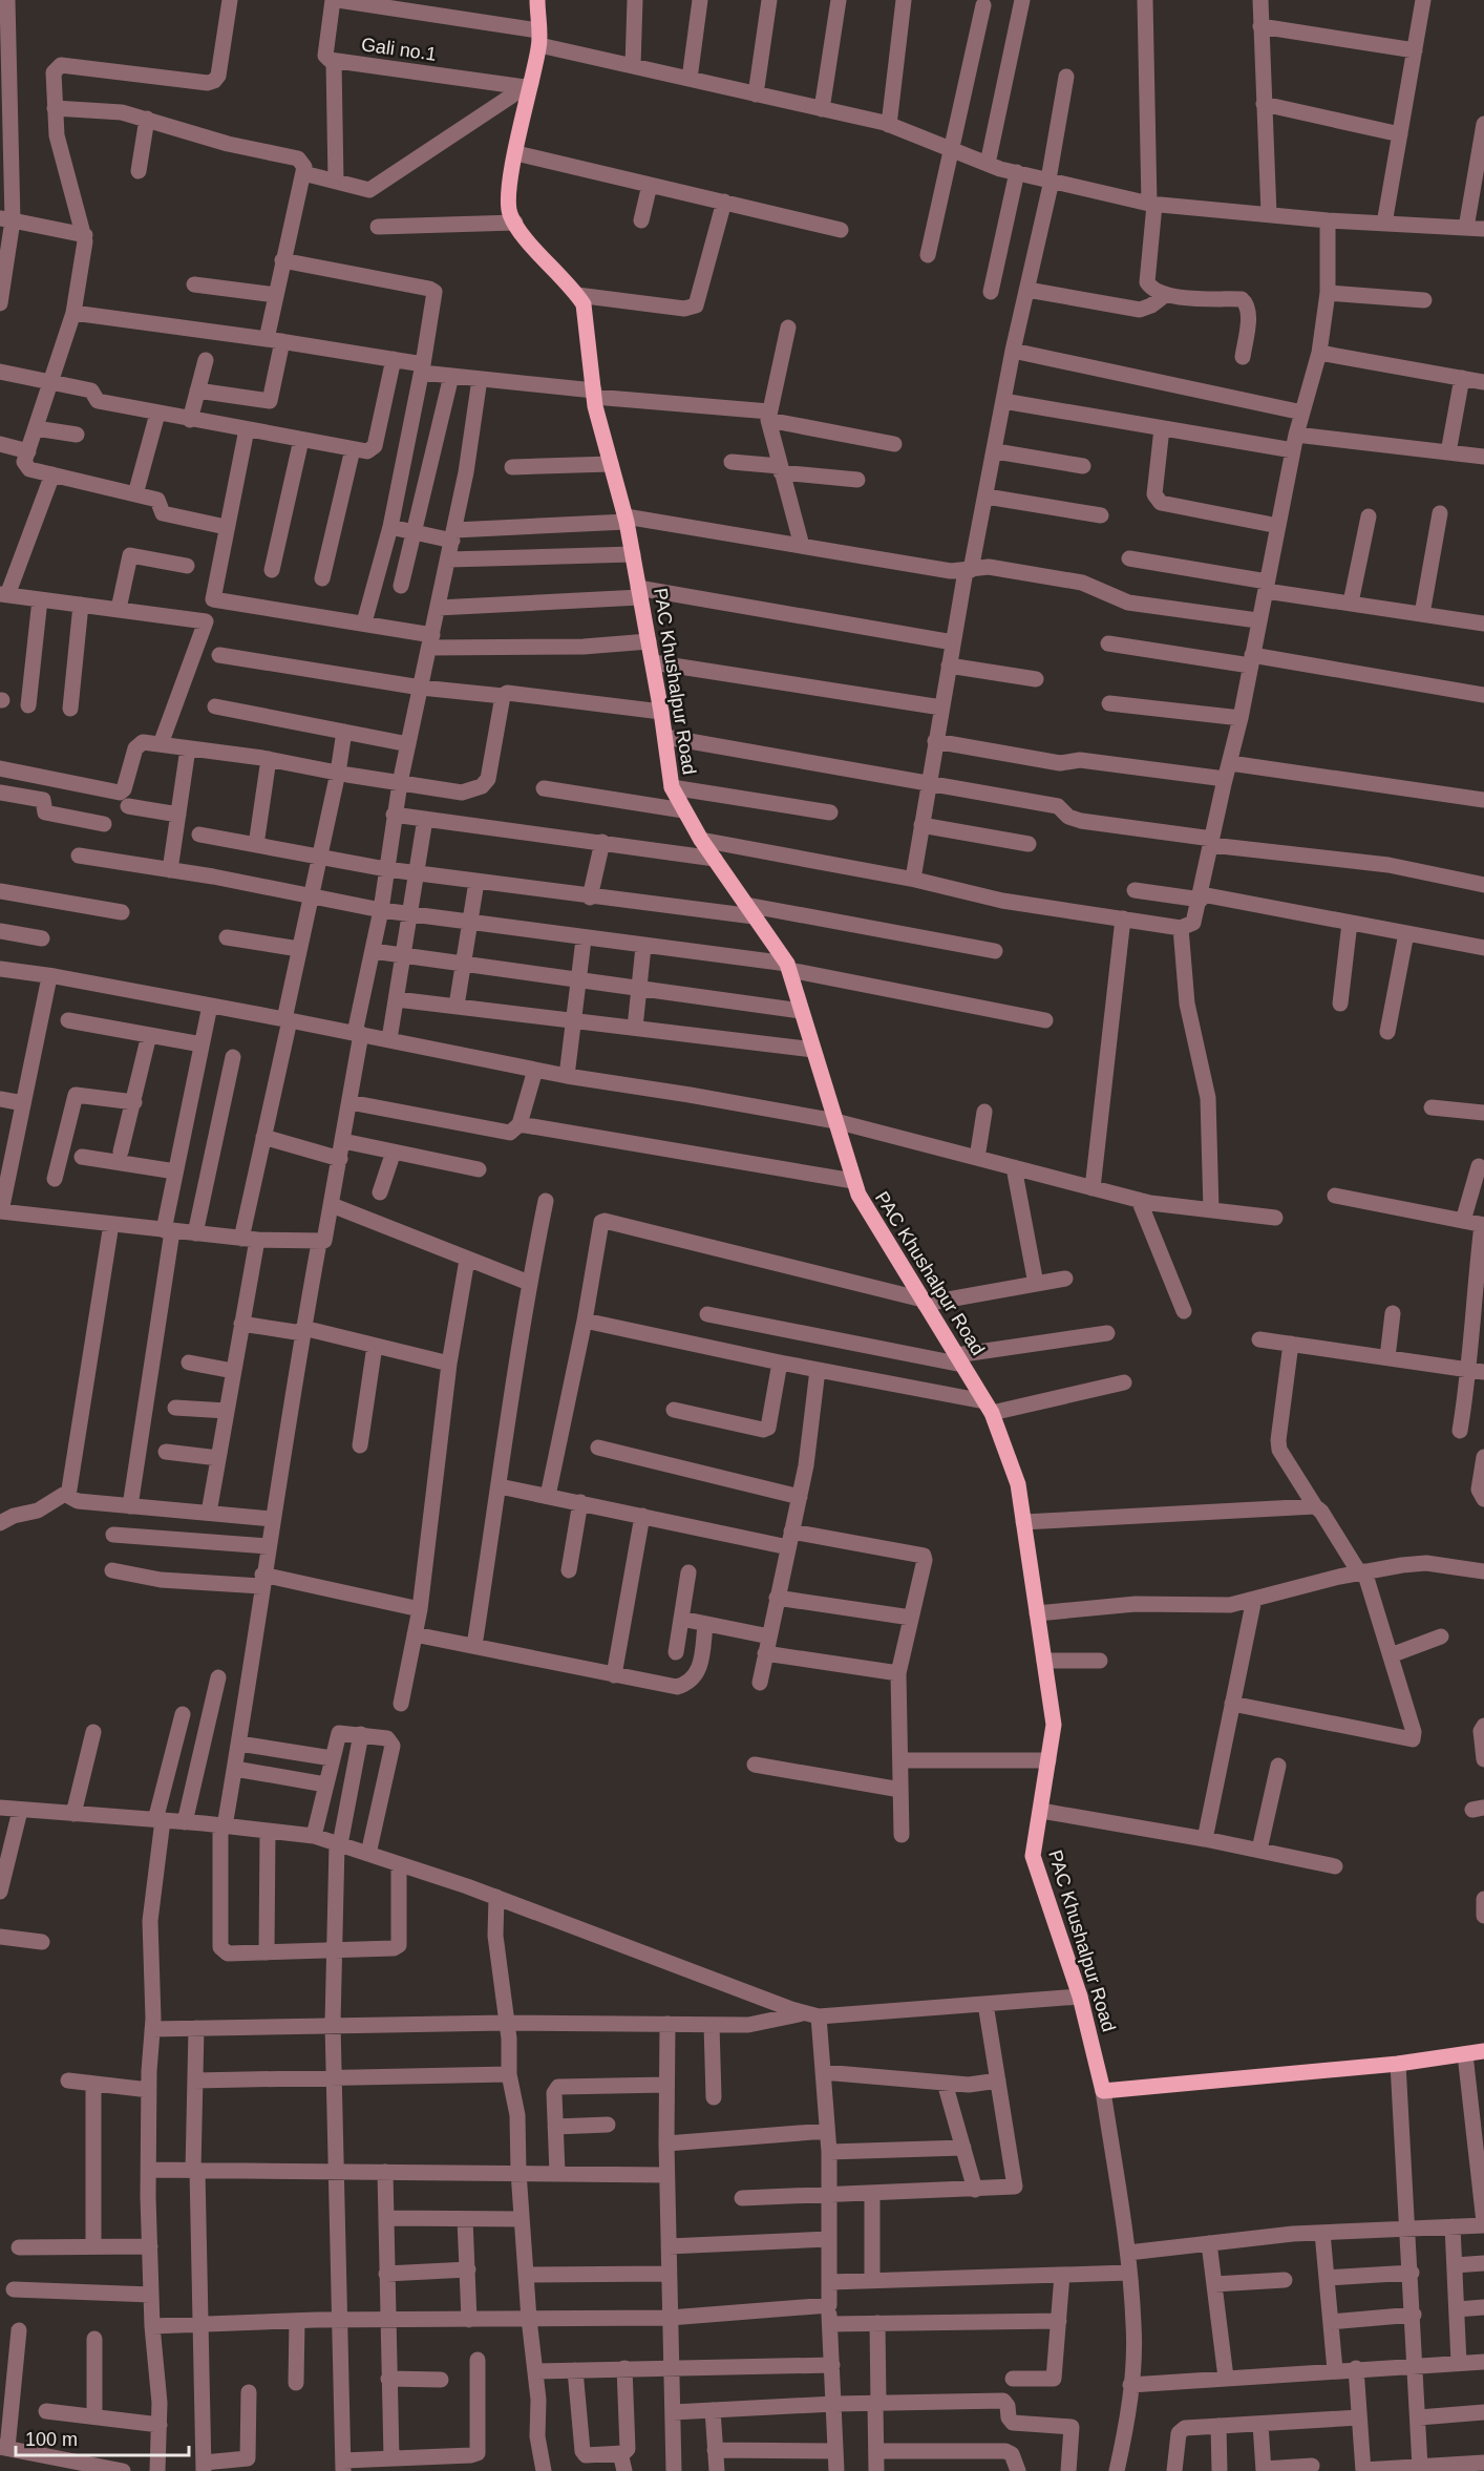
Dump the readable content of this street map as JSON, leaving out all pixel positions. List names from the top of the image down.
{
  "streets": {
    "main road": ["PAC Khushalpur Road"],
    "street": ["Gali no.1"]
  },
  "crossings": [
    ["Gali no.1", "PAC Khushalpur Road"]
  ],
  "scale_bar": "100 m"
}
